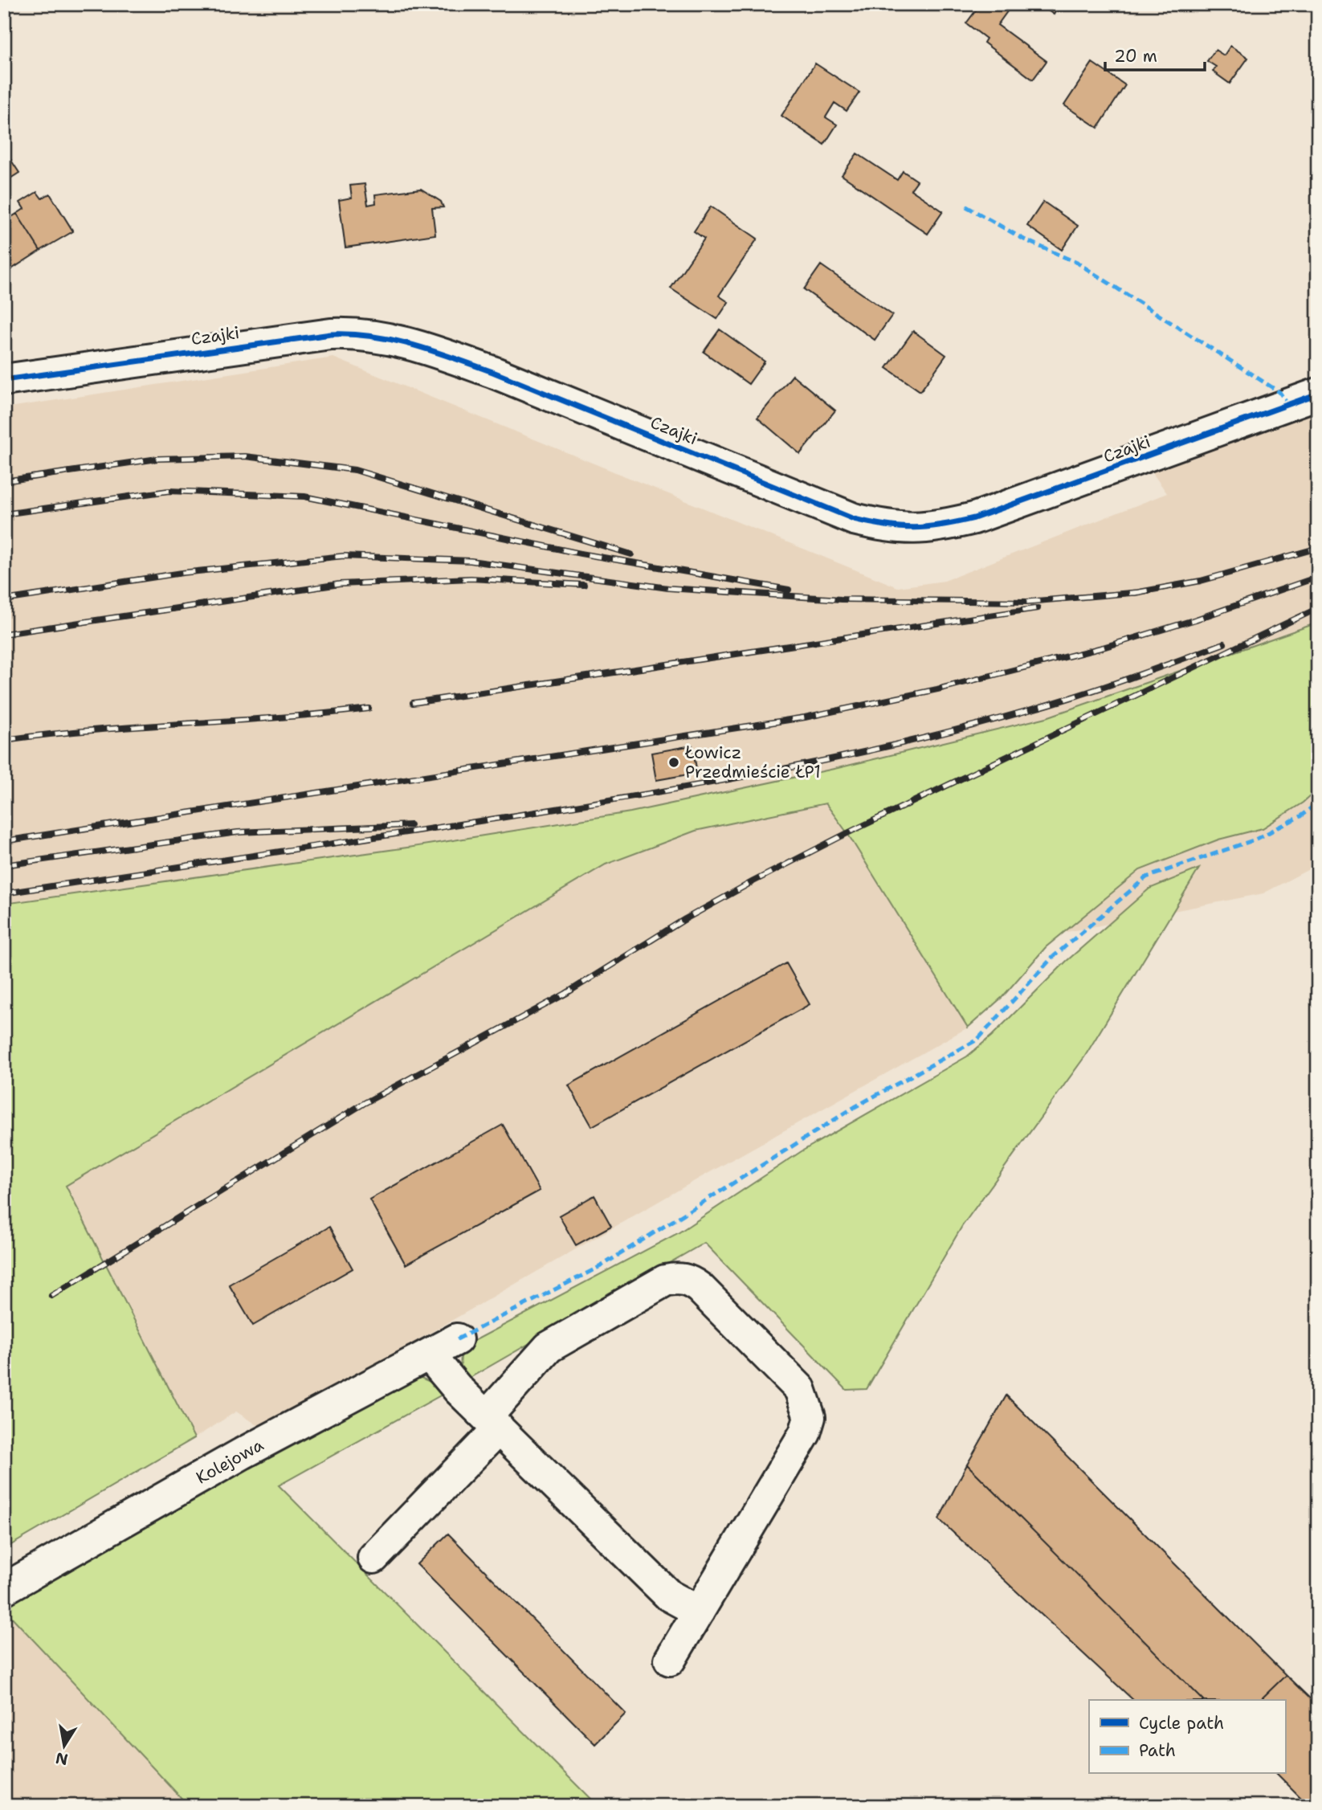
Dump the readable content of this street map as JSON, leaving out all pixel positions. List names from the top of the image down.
{
  "streets": {
    "street": ["Czajki", "Kolejowa"]
  },
  "places": ["Łowicz Przedmieście ŁP1"],
  "legend": ["Cycle path", "Path"],
  "scale_bar": "20 m",
  "north": "bottom"
}
